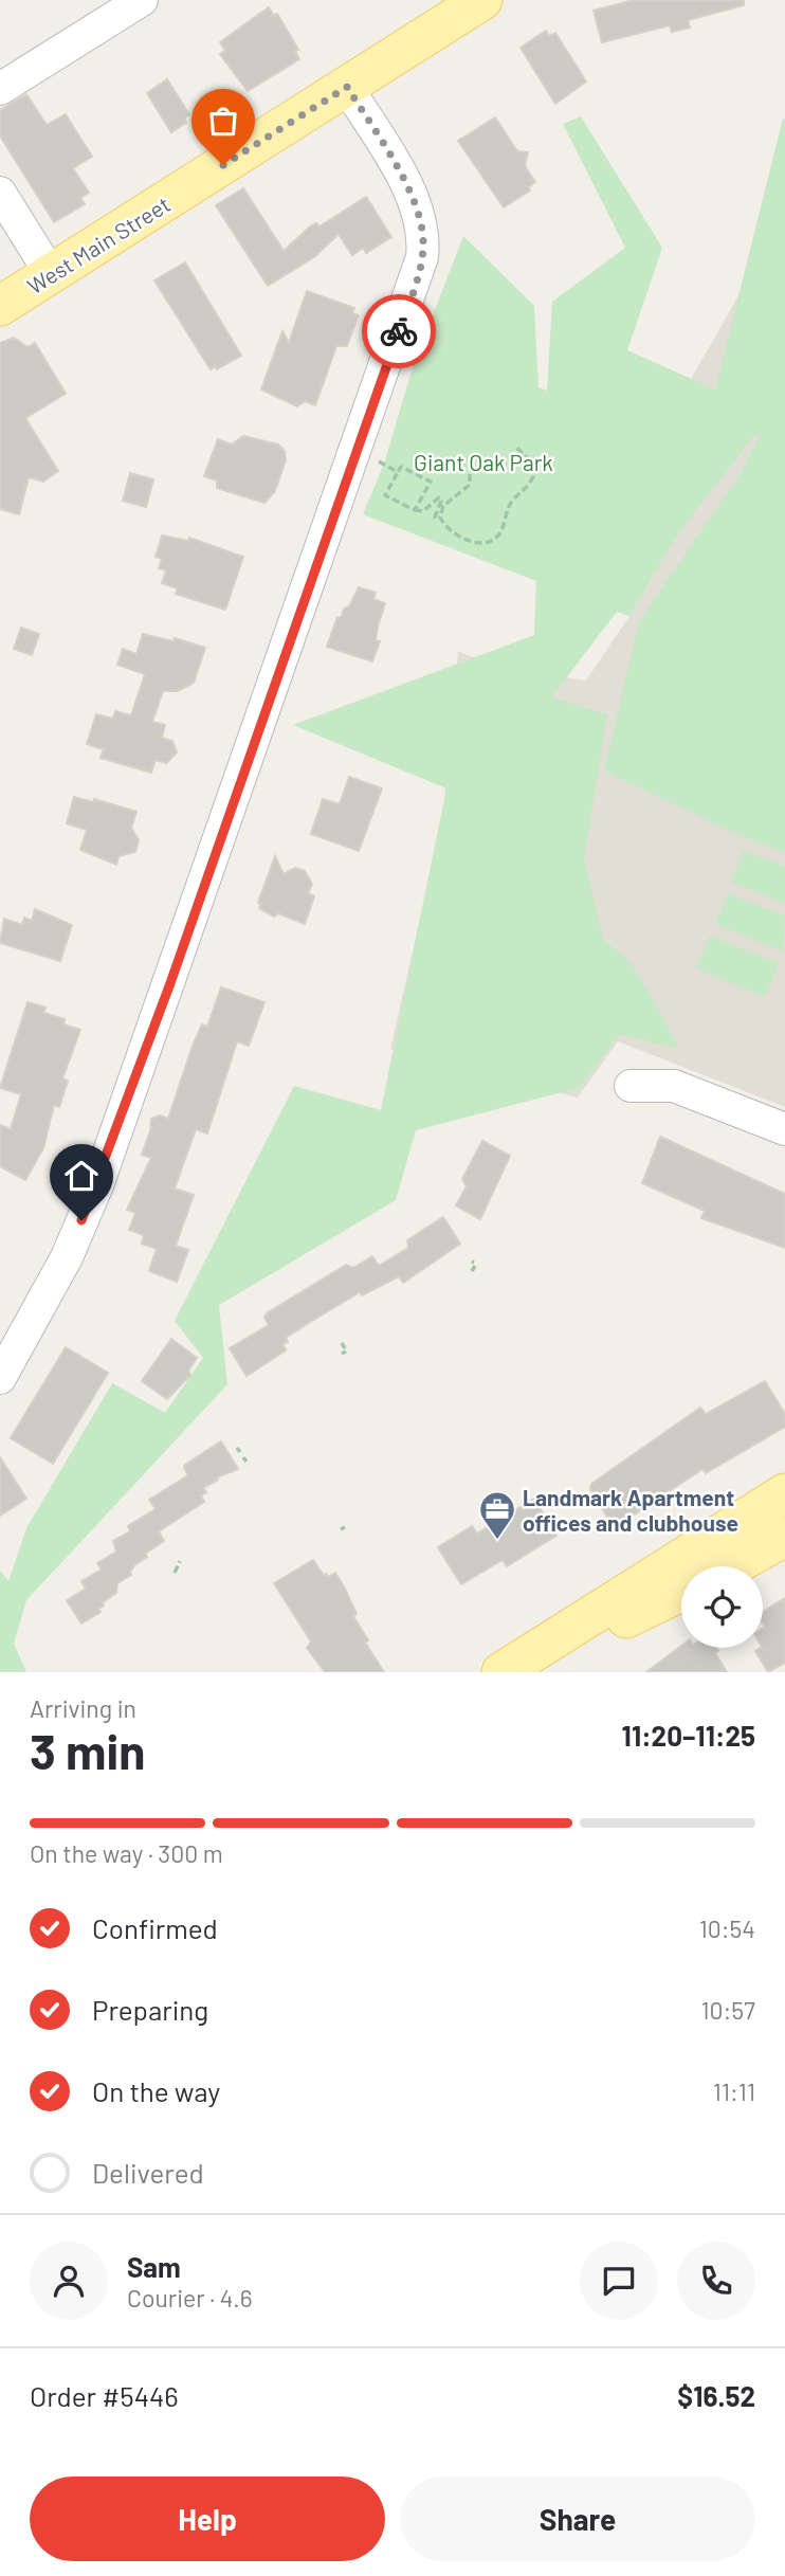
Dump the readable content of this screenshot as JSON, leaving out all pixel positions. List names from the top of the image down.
{
  "streets": {
    "main road": ["West Main Street"]
  },
  "parks": ["Giant Oak Park"],
  "places": {
    "office": ["Landmark Apartment offices and clubhouse"]
  },
  "page": {
    "heading": ["3 min", "Arriving in", "11:20–11:25"],
    "panel": [
      "Sam",
      "Courier · 4.6",
      "Order #5446",
      "$16.52"
    ],
    "bar": "On the way · 300 m",
    "list": [
      ["Confirmed", "10:54"],
      ["Preparing", "10:57"],
      ["On the way", "11:11"],
      "Delivered"
    ],
    "buttons": ["Help", "Share"]
  }
}
